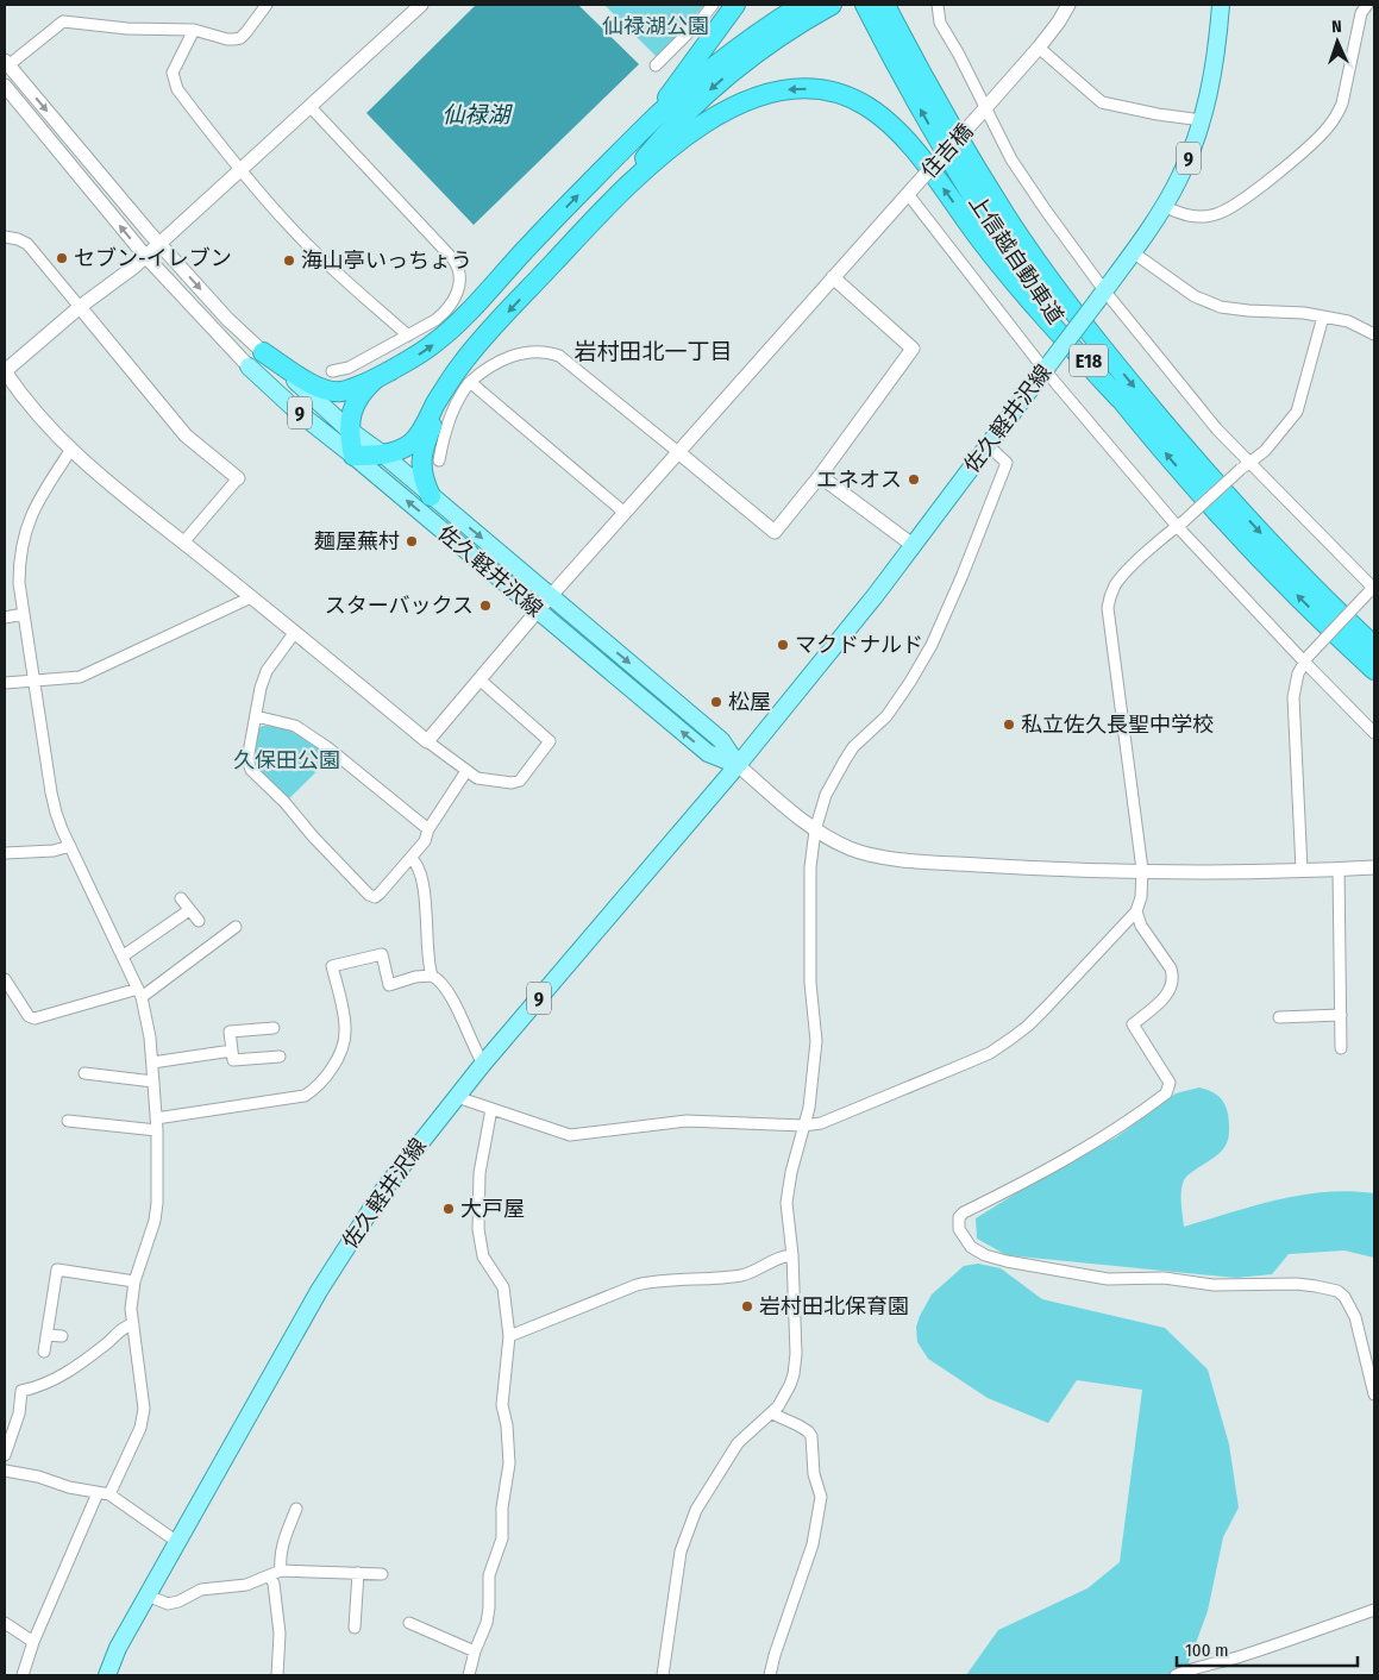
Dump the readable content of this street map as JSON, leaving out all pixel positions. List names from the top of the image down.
{
  "streets": {
    "highway": ["上信越自動車道", "E18"],
    "main road": ["9", "佐久軽井沢線"],
    "street": ["住吉橋"]
  },
  "crossings": [
    ["住吉橋", "佐久軽井沢線"]
  ],
  "districts": ["岩村田北一丁目"],
  "water": ["仙禄湖"],
  "parks": ["仙禄湖公園", "久保田公園"],
  "places": [
    "セブン-イレブン",
    "海山亭いっちょう",
    "エネオス",
    "麺屋蕪村",
    "スターバックス",
    "マクドナルド",
    "松屋",
    "私立佐久長聖中学校",
    "大戸屋",
    "岩村田北保育園"
  ],
  "scale_bar": "100 m",
  "north": "top"
}
